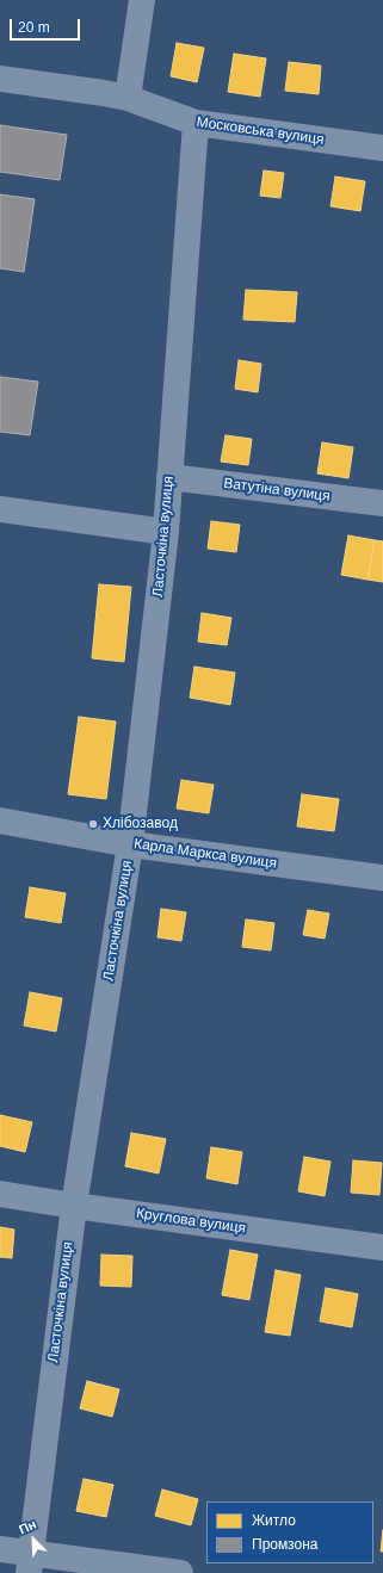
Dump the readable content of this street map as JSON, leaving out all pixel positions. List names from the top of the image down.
{
  "streets": {
    "street": [
      "Московська вулиця",
      "Ватутіна вулиця",
      "Ласточкіна вулиця",
      "Карла Маркса вулиця",
      "Круглова вулиця"
    ]
  },
  "crossings": [
    ["Московська вулиця", "Ласточкіна вулиця"],
    ["Ватутіна вулиця", "Ласточкіна вулиця"],
    ["Ласточкіна вулиця", "Карла Маркса вулиця"],
    ["Ласточкіна вулиця", "Круглова вулиця"]
  ],
  "places": ["Хлібозавод"],
  "legend": ["Житло", "Промзона"],
  "scale_bar": "20 m",
  "north": "top left"
}
